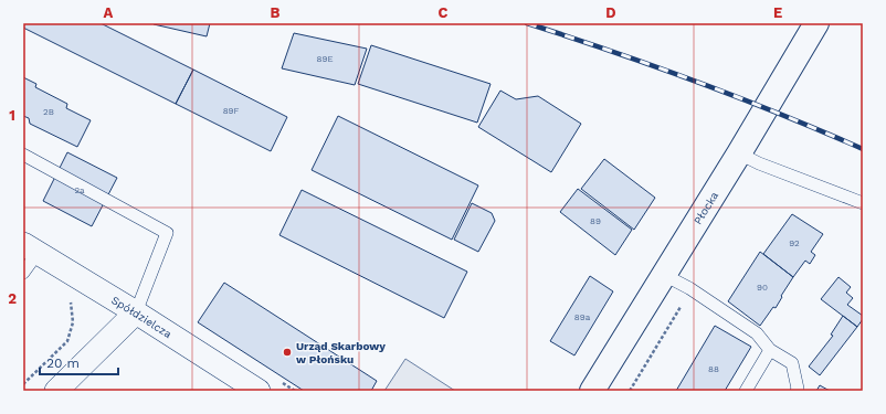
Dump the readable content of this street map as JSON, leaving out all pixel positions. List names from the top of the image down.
{
  "streets": {
    "street": ["Płocka", "Spółdzielcza"]
  },
  "places": ["Urząd Skarbowy w Płońsku"],
  "house_numbers": [
    "89E",
    "89F",
    "2B",
    "2a",
    "89",
    "92",
    "90",
    "89a",
    "88"
  ],
  "scale_bar": "20 m",
  "grid": {
    "columns": [
      "A",
      "B",
      "C",
      "D",
      "E"
    ],
    "rows": ["1", "2"]
  }
}
